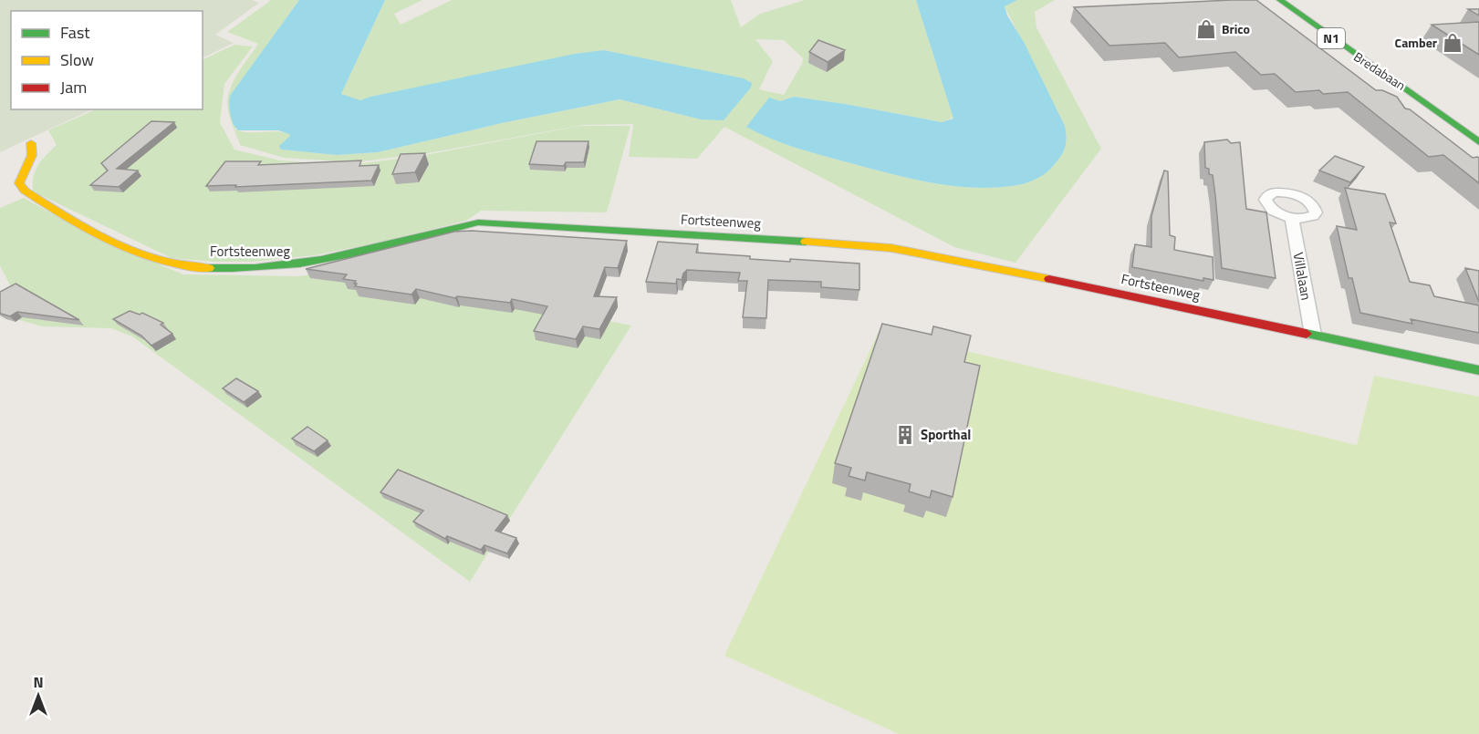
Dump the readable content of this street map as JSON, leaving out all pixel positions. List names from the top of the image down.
{
  "streets": {
    "street": [
      "N1",
      "Bredabaan",
      "Fortsteenweg",
      "Villalaan"
    ]
  },
  "crossings": [
    ["Fortsteenweg", "Villalaan"]
  ],
  "places": {
    "shop": ["Brico", "Camber"],
    "building": ["Sporthal"]
  },
  "legend": ["Fast", "Slow", "Jam"],
  "north": "top"
}
